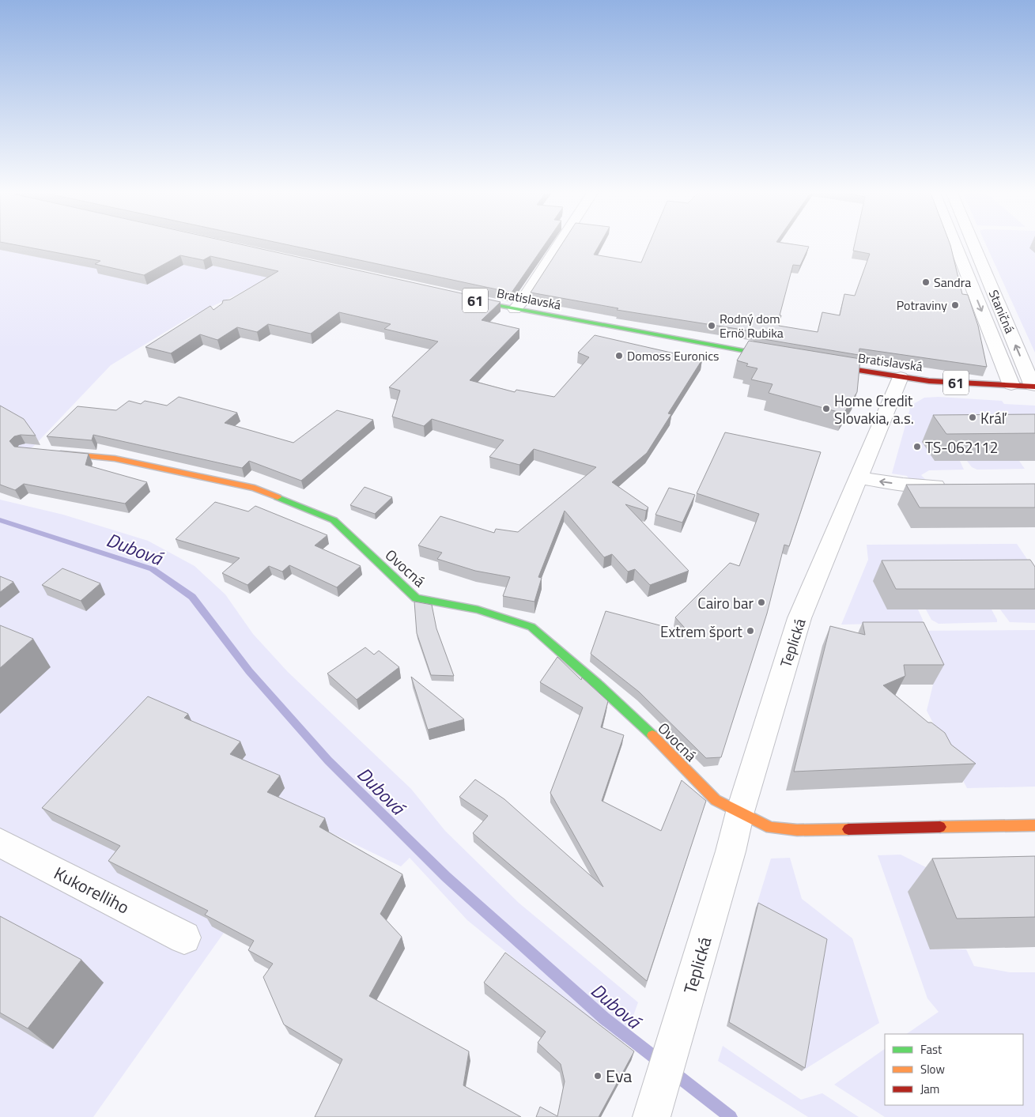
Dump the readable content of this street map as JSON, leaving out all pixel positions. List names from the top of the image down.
{
  "streets": {
    "street": [
      "Bratislavská",
      "61",
      "Staničná",
      "Ovocná",
      "Teplická",
      "Kukorelliho"
    ]
  },
  "crossings": [
    ["Bratislavská", "61"],
    ["Bratislavská", "Staničná"],
    ["Bratislavská", "Teplická"],
    ["61", "Staničná"],
    ["Ovocná", "Teplická"]
  ],
  "water": ["Dubová"],
  "places": [
    "Sandra",
    "Potraviny",
    "Rodný dom Ernö Rubika",
    "Domoss Euronics",
    "Home Credit Slovakia, a.s.",
    "Kráľ",
    "TS-062112",
    "Cairo bar",
    "Extrem šport",
    "Eva"
  ],
  "legend": ["Fast", "Slow", "Jam"]
}
